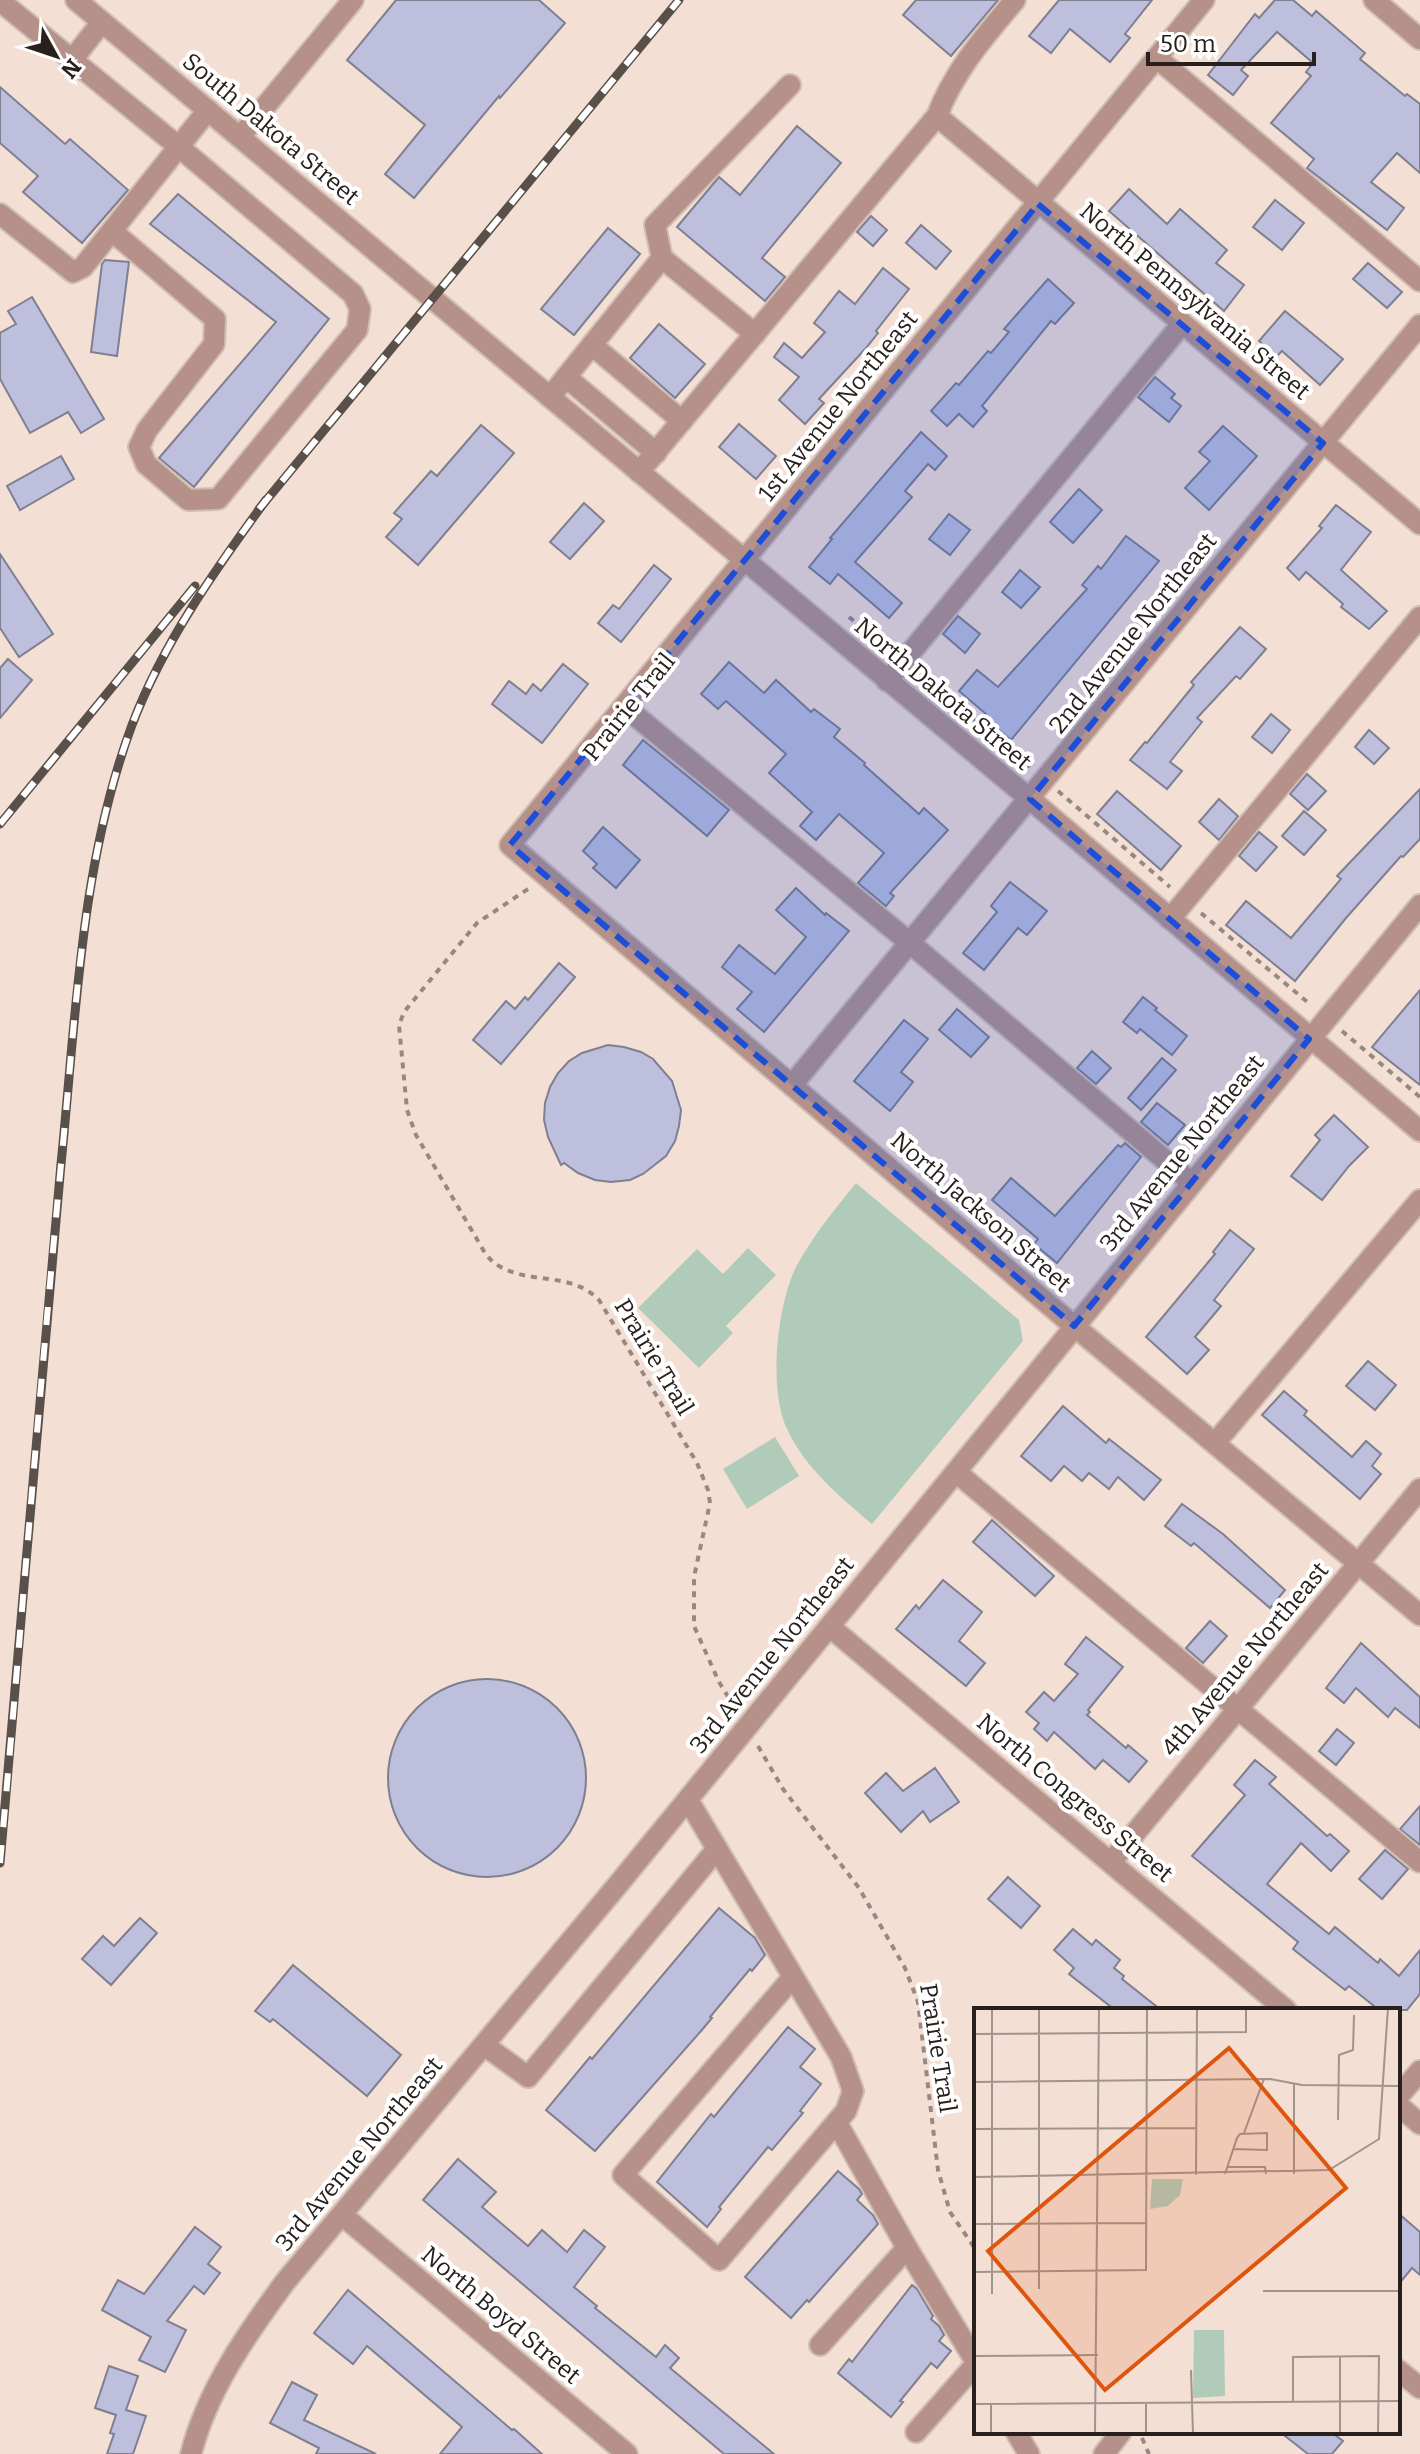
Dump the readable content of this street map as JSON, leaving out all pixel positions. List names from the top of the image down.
{
  "streets": {
    "street": [
      "South Dakota Street",
      "North Pennsylvania Street",
      "1st Avenue Northeast",
      "2nd Avenue Northeast",
      "North Dakota Street",
      "3rd Avenue Northeast",
      "North Jackson Street",
      "4th Avenue Northeast",
      "North Congress Street",
      "North Boyd Street"
    ],
    "path": ["Prairie Trail"]
  },
  "crossings": [
    ["South Dakota Street", "North Dakota Street"],
    ["North Pennsylvania Street", "1st Avenue Northeast"],
    ["North Pennsylvania Street", "2nd Avenue Northeast"],
    ["1st Avenue Northeast", "North Dakota Street"],
    ["1st Avenue Northeast", "North Jackson Street"],
    ["2nd Avenue Northeast", "North Dakota Street"],
    ["2nd Avenue Northeast", "North Jackson Street"],
    ["North Dakota Street", "3rd Avenue Northeast"],
    ["Prairie Trail", "3rd Avenue Northeast"],
    ["Prairie Trail", "North Jackson Street"],
    ["3rd Avenue Northeast", "North Jackson Street"],
    ["3rd Avenue Northeast", "North Congress Street"],
    ["3rd Avenue Northeast", "North Boyd Street"],
    ["North Jackson Street", "4th Avenue Northeast"],
    ["4th Avenue Northeast", "North Congress Street"]
  ],
  "scale_bar": "50 m",
  "north": "bottom right"
}
